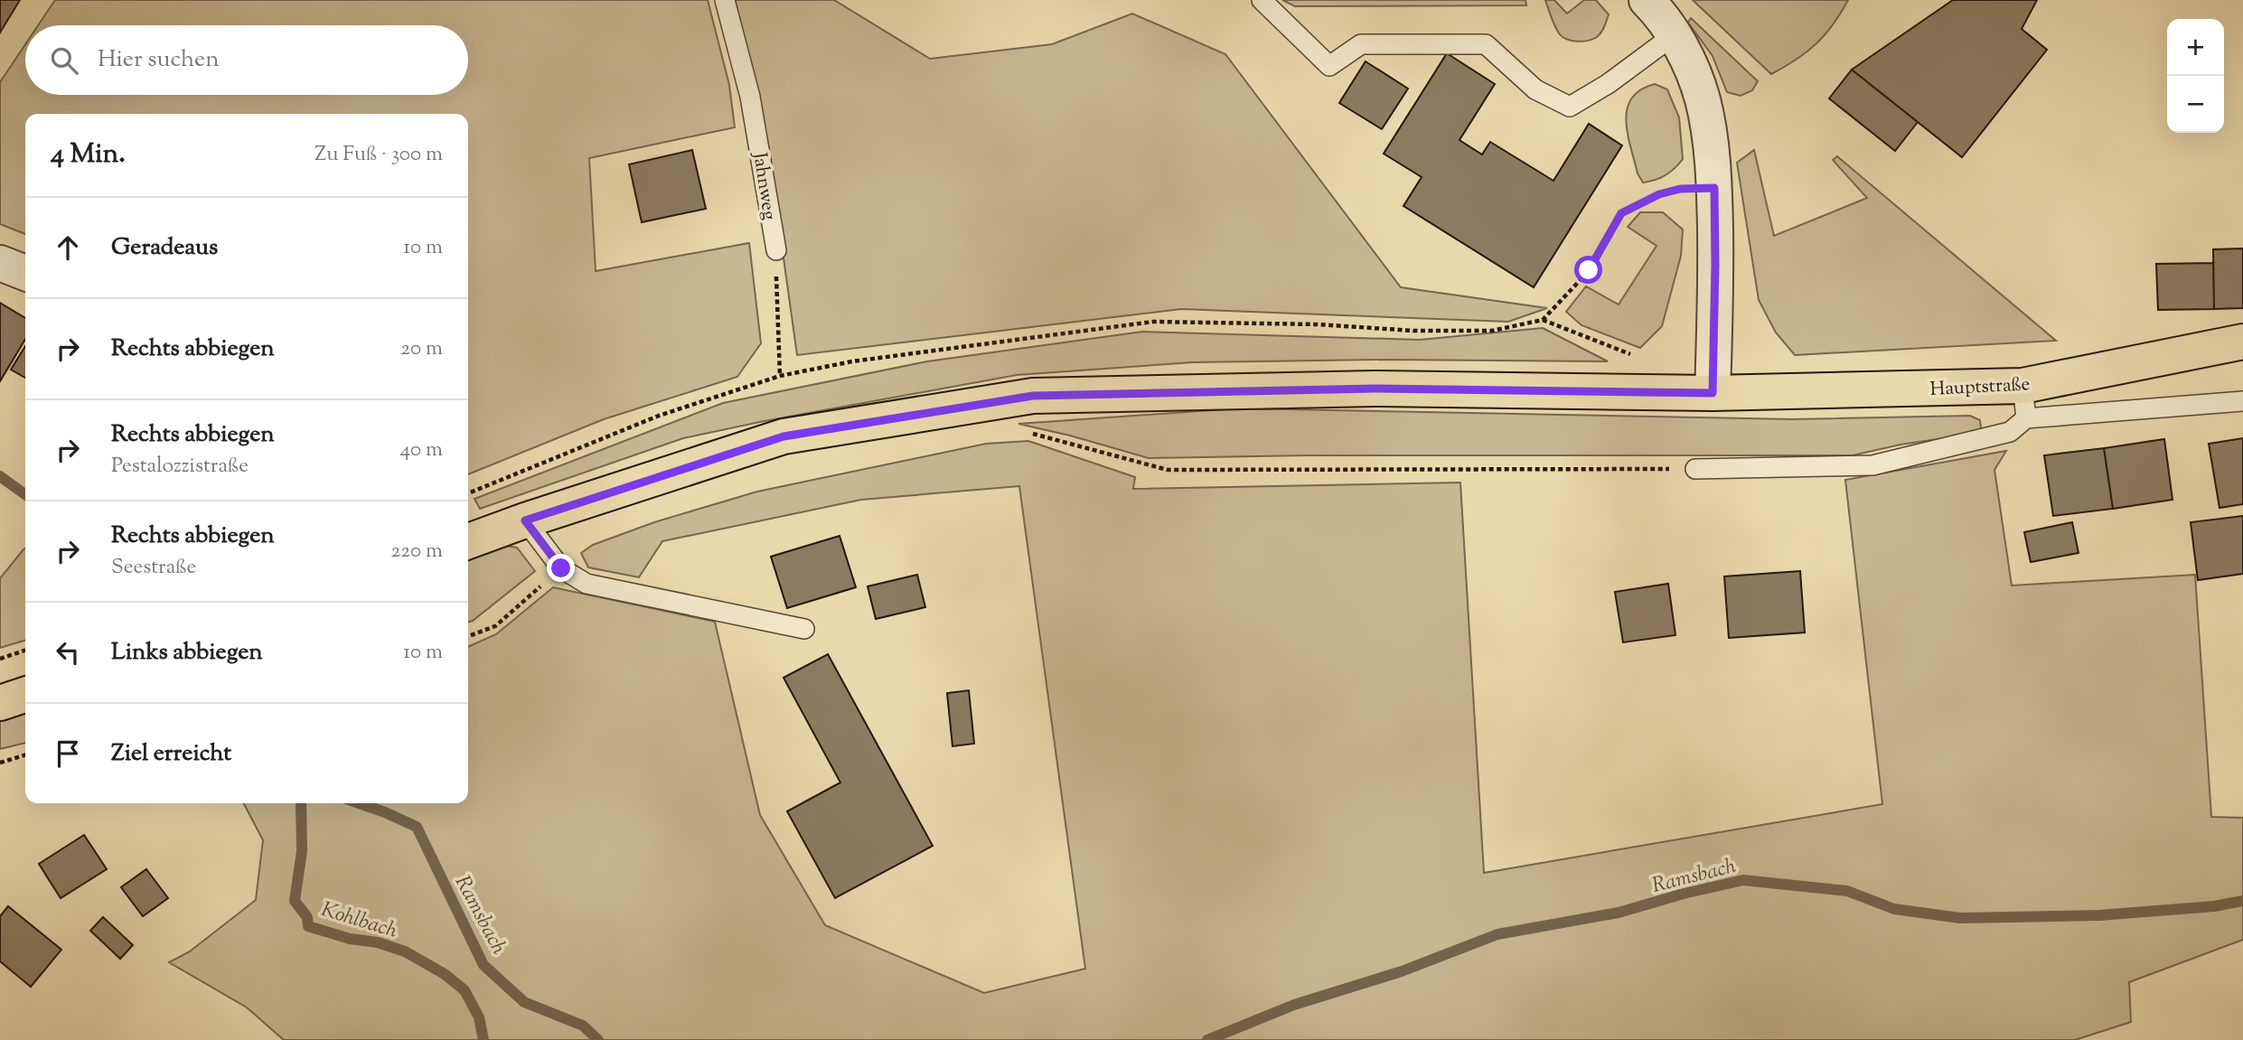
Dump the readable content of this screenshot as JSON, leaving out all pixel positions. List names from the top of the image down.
{
  "streets": {
    "main road": ["Hauptstraße"],
    "lane": ["Jahnweg"]
  },
  "water": ["Ramsbach", "Kohlbach"],
  "page": {
    "map_buttons": ["+", "−"],
    "search": "Hier suchen",
    "heading": ["4 Min.", "Zu Fuß · 300 m"],
    "list": [
      ["Geradeaus", "10 m"],
      ["Rechts abbiegen", "20 m"],
      ["Rechts abbiegen", "Pestalozzistraße", "40 m"],
      ["Rechts abbiegen", "Seestraße", "220 m"],
      ["Links abbiegen", "10 m"],
      "Ziel erreicht"
    ]
  }
}
